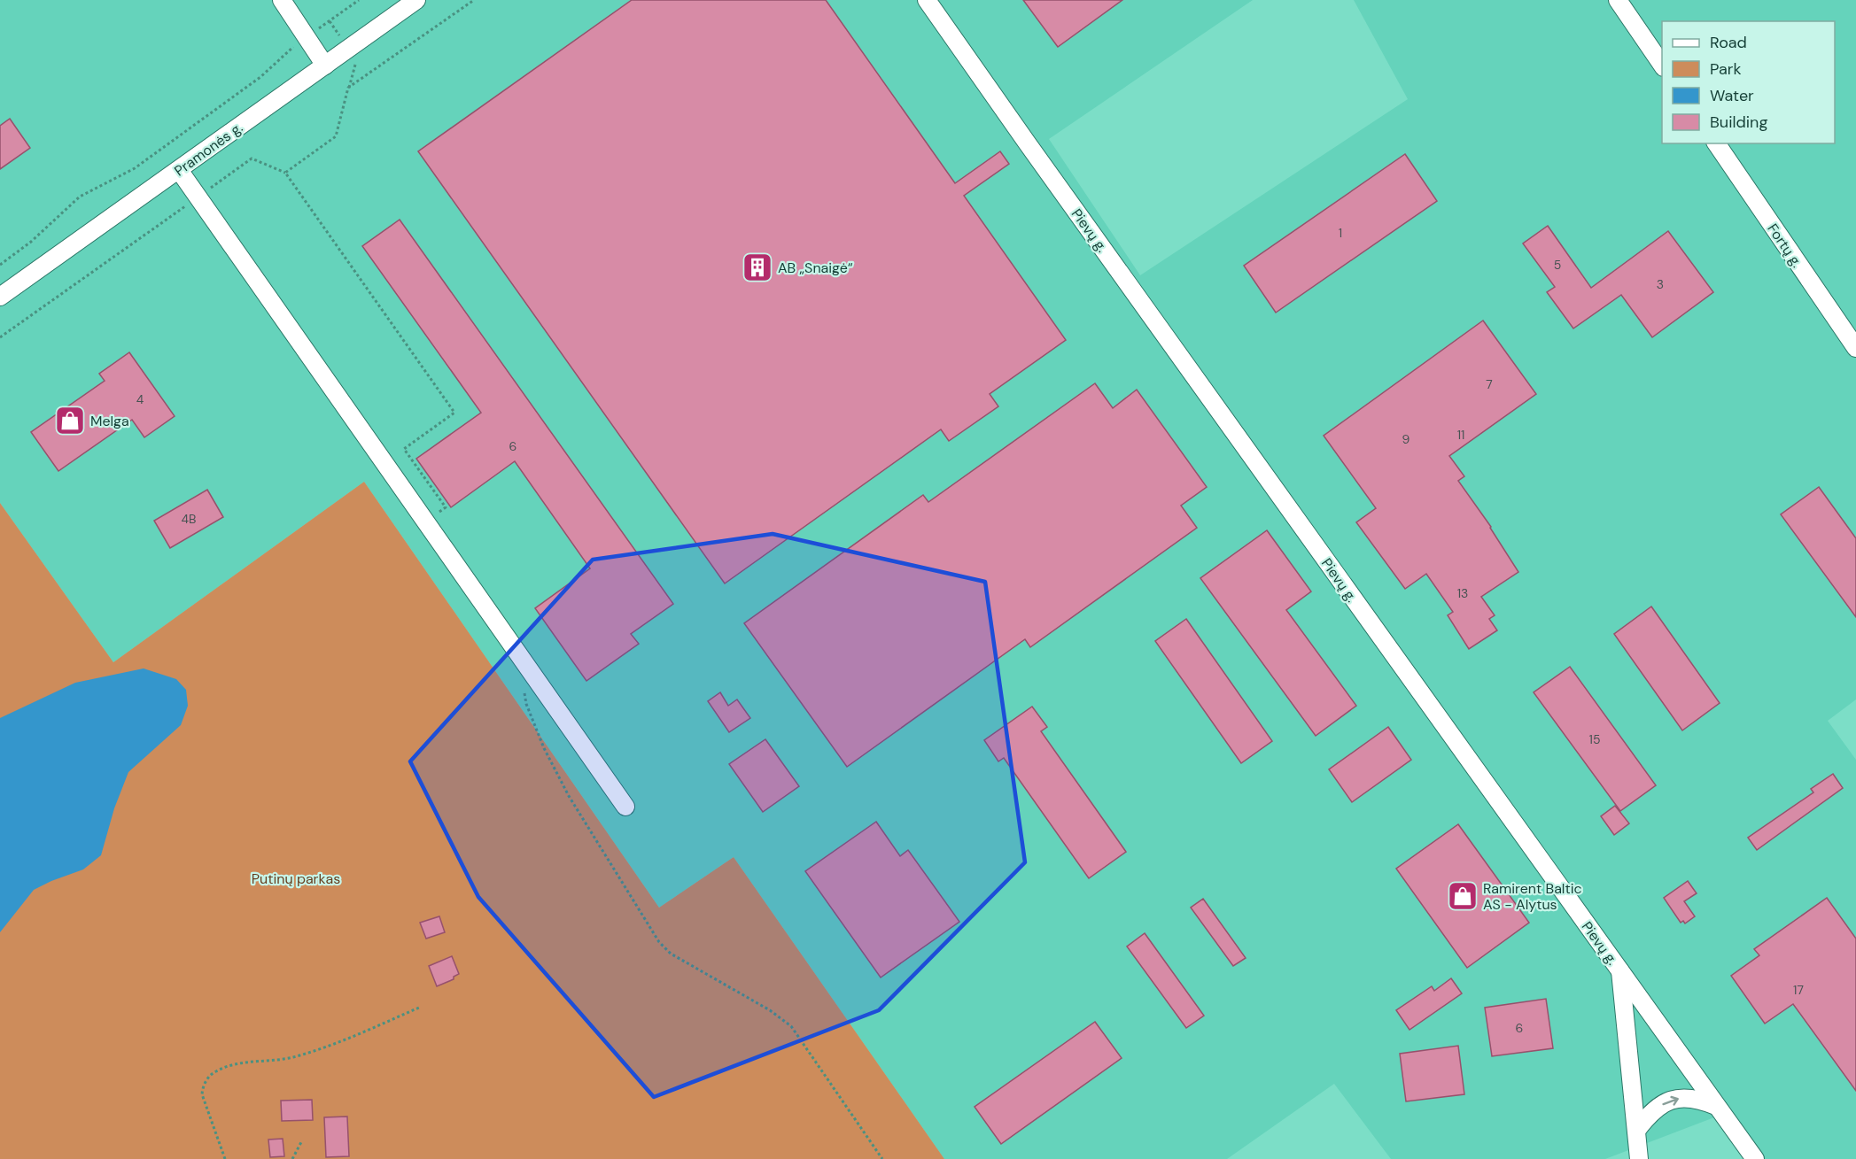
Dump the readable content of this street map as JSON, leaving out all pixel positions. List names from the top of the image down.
{
  "streets": {
    "street": ["Pramonės g.", "Pievų g.", "Fortų g."]
  },
  "parks": ["Putinų parkas"],
  "places": {
    "building": ["AB „Snaigė“"],
    "shop": ["Melga", "Ramirent Baltic AS - Alytus"]
  },
  "house_numbers": [
    "1",
    "5",
    "3",
    "7",
    "4",
    "11",
    "9",
    "6",
    "4B",
    "13",
    "15",
    "17",
    "6"
  ],
  "legend": [
    "Road",
    "Park",
    "Water",
    "Building"
  ]
}
